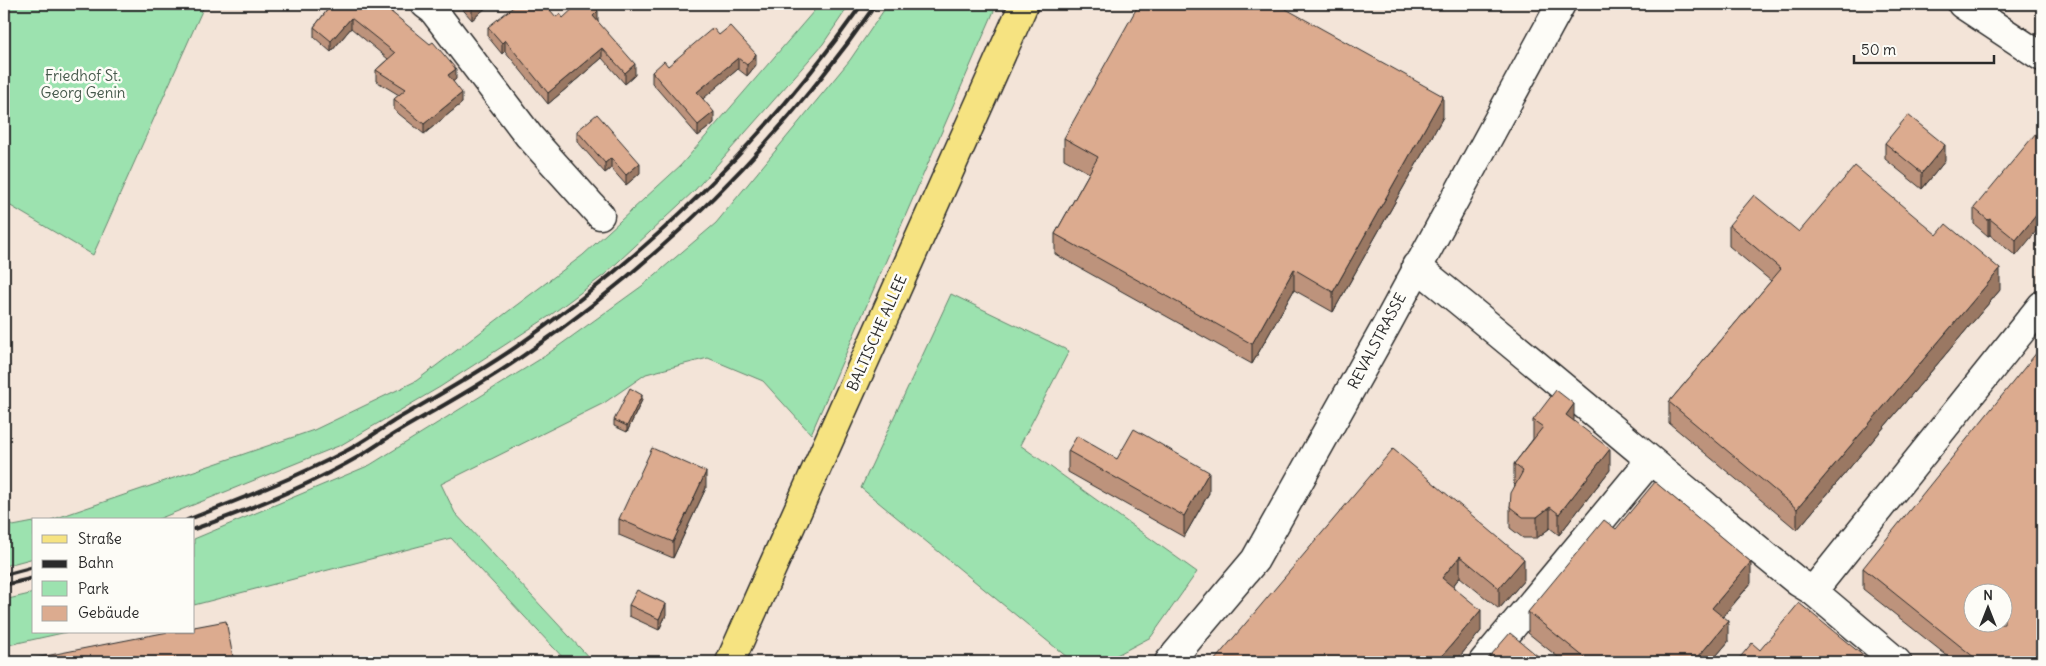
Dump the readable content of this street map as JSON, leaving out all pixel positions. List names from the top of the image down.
{
  "streets": {
    "main road": ["BALTISCHE ALLEE"],
    "street": ["REVALSTRASSE"]
  },
  "parks": ["Friedhof St. Georg Genin"],
  "legend": [
    "Straße",
    "Bahn",
    "Park",
    "Gebäude"
  ],
  "scale_bar": "50 m",
  "north": "top"
}
